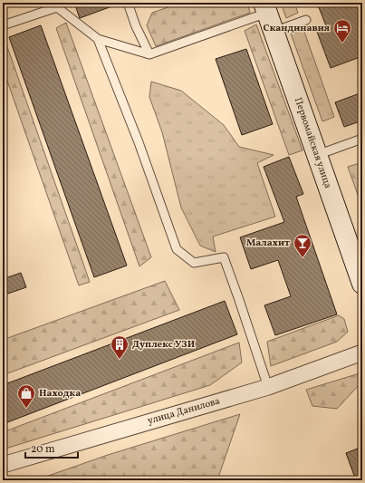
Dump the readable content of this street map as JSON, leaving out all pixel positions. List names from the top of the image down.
{
  "streets": {
    "main road": ["Первомайская улица"],
    "street": ["улица Данилова"]
  },
  "places": {
    "hotel": ["Скандинавия"],
    "bar": ["Малахит"],
    "building": ["Дуплекс УЗИ"],
    "shop": ["Находка"]
  },
  "scale_bar": "20 m"
}
